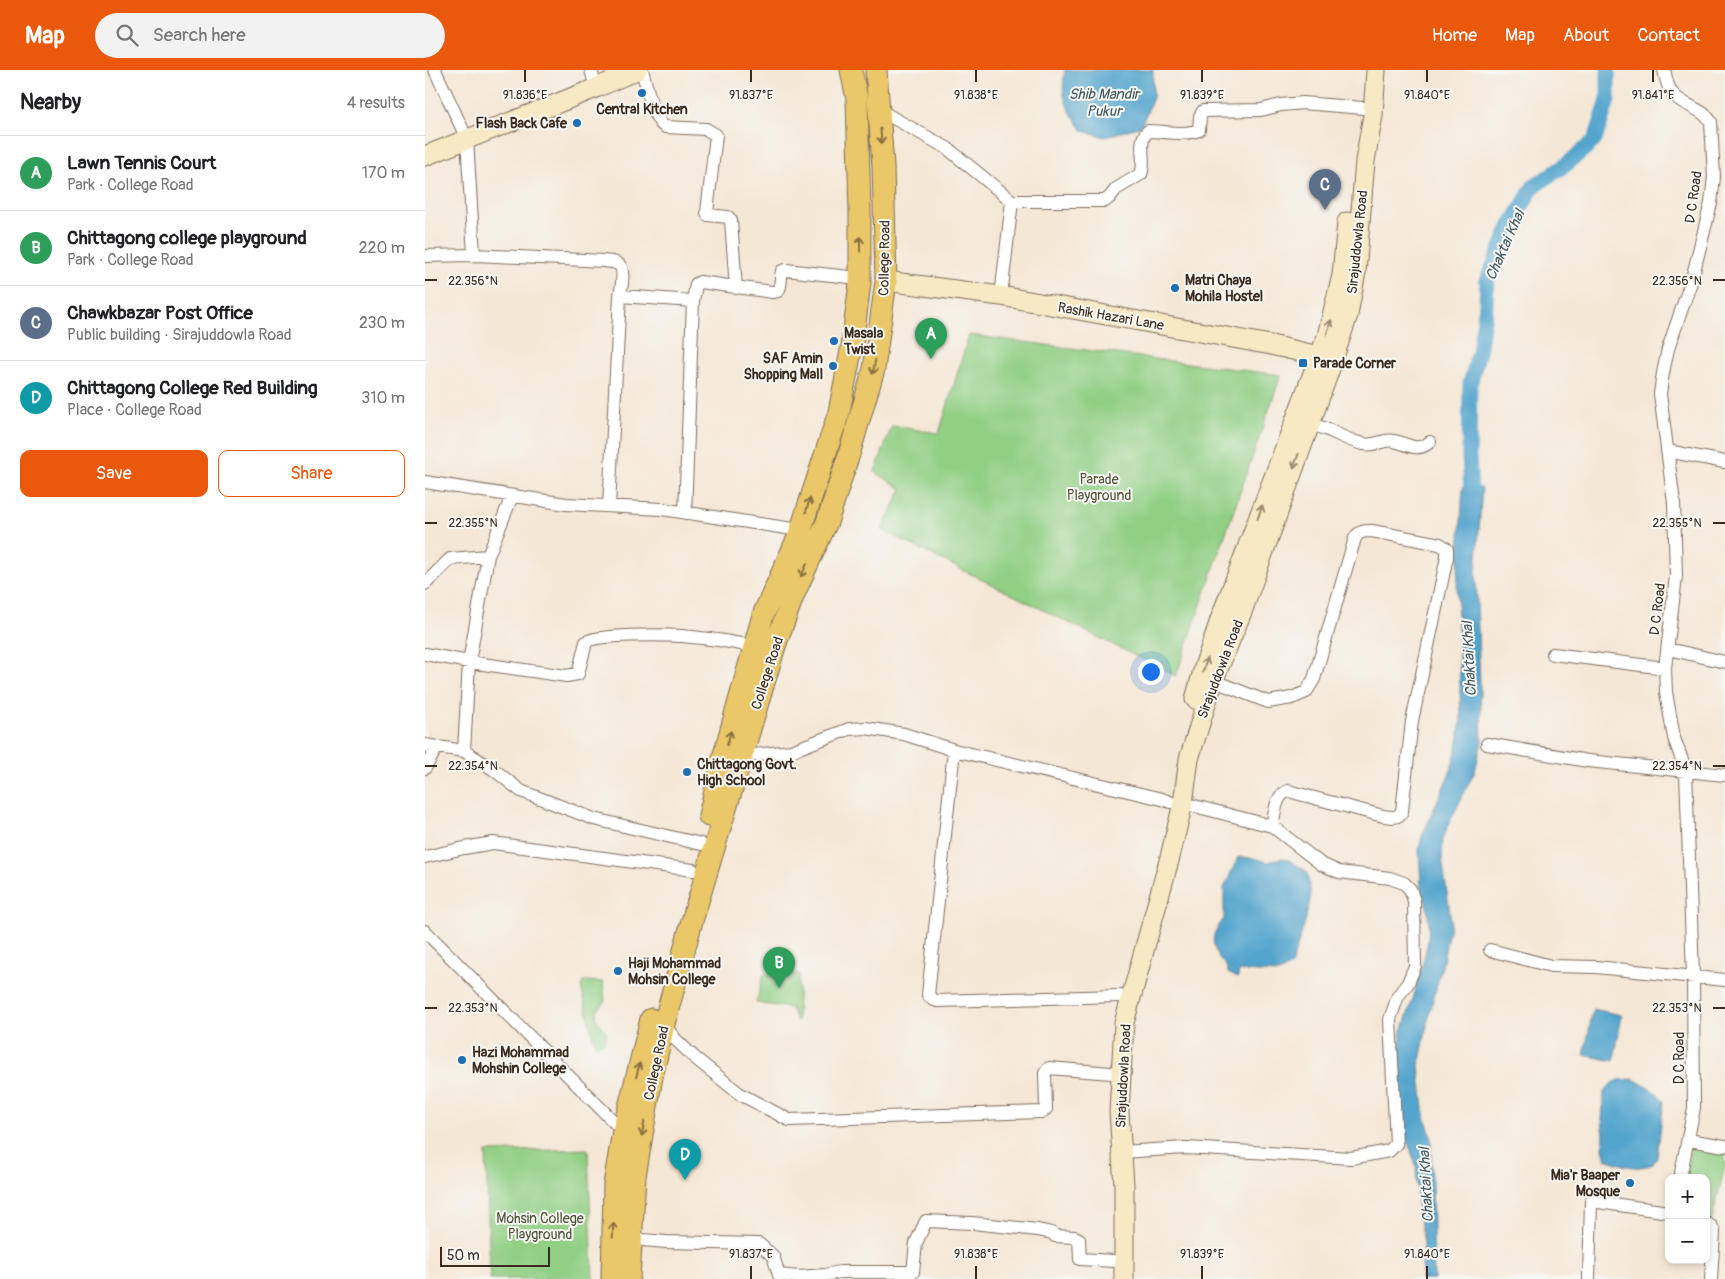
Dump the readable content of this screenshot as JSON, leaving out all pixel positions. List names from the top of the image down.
{
  "streets": {
    "main road": ["Sirajuddowla Road", "College Road", "Rashik Hazari Lane"],
    "street": ["D C Road"]
  },
  "crossings": [
    ["Sirajuddowla Road", "Rashik Hazari Lane"],
    ["College Road", "Rashik Hazari Lane"]
  ],
  "water": ["Shib Mandir Pukur", "Chaktai Khal"],
  "parks": ["Parade Playground", "Mohsin College Playground"],
  "places": {
    "other": [
      "Central Kitchen",
      "Flash Back Cafe",
      "Matri Chaya Mohila Hostel",
      "Masala Twist",
      "SAF Amin Shopping Mall",
      "Chittagong Govt. High School",
      "Haji Mohammad Mohsin College",
      "Hazi Mohammad Mohshin College",
      "Mia'r Baaper Mosque"
    ],
    "transit": ["Parade Corner"]
  },
  "scale_bar": "50 m",
  "page": {
    "header": "Map",
    "search": "Search here",
    "nav": [
      "Home",
      "Map",
      "About",
      "Contact"
    ],
    "heading": ["Nearby", "4 results"],
    "list": [
      {
        "mark": "A",
        "name": "Lawn Tennis Court",
        "note": "Park · College Road",
        "value": "170 m"
      },
      {
        "mark": "B",
        "name": "Chittagong college playground",
        "note": "Park · College Road",
        "value": "220 m"
      },
      {
        "mark": "C",
        "name": "Chawkbazar Post Office",
        "note": "Public building · Sirajuddowla Road",
        "value": "230 m"
      },
      {
        "mark": "D",
        "name": "Chittagong College Red Building",
        "note": "Place · College Road",
        "value": "310 m"
      }
    ],
    "pins": [
      "C",
      "A",
      "B",
      "D"
    ],
    "buttons": ["Save", "Share"],
    "map_buttons": ["+", "−"],
    "scale": "50 m"
  },
  "coordinates": [
    "91.836°E",
    "91.837°E",
    "91.838°E",
    "91.839°E",
    "91.840°E",
    "91.841°E",
    "22.356°N",
    "22.355°N",
    "22.354°N",
    "22.353°N"
  ]
}
